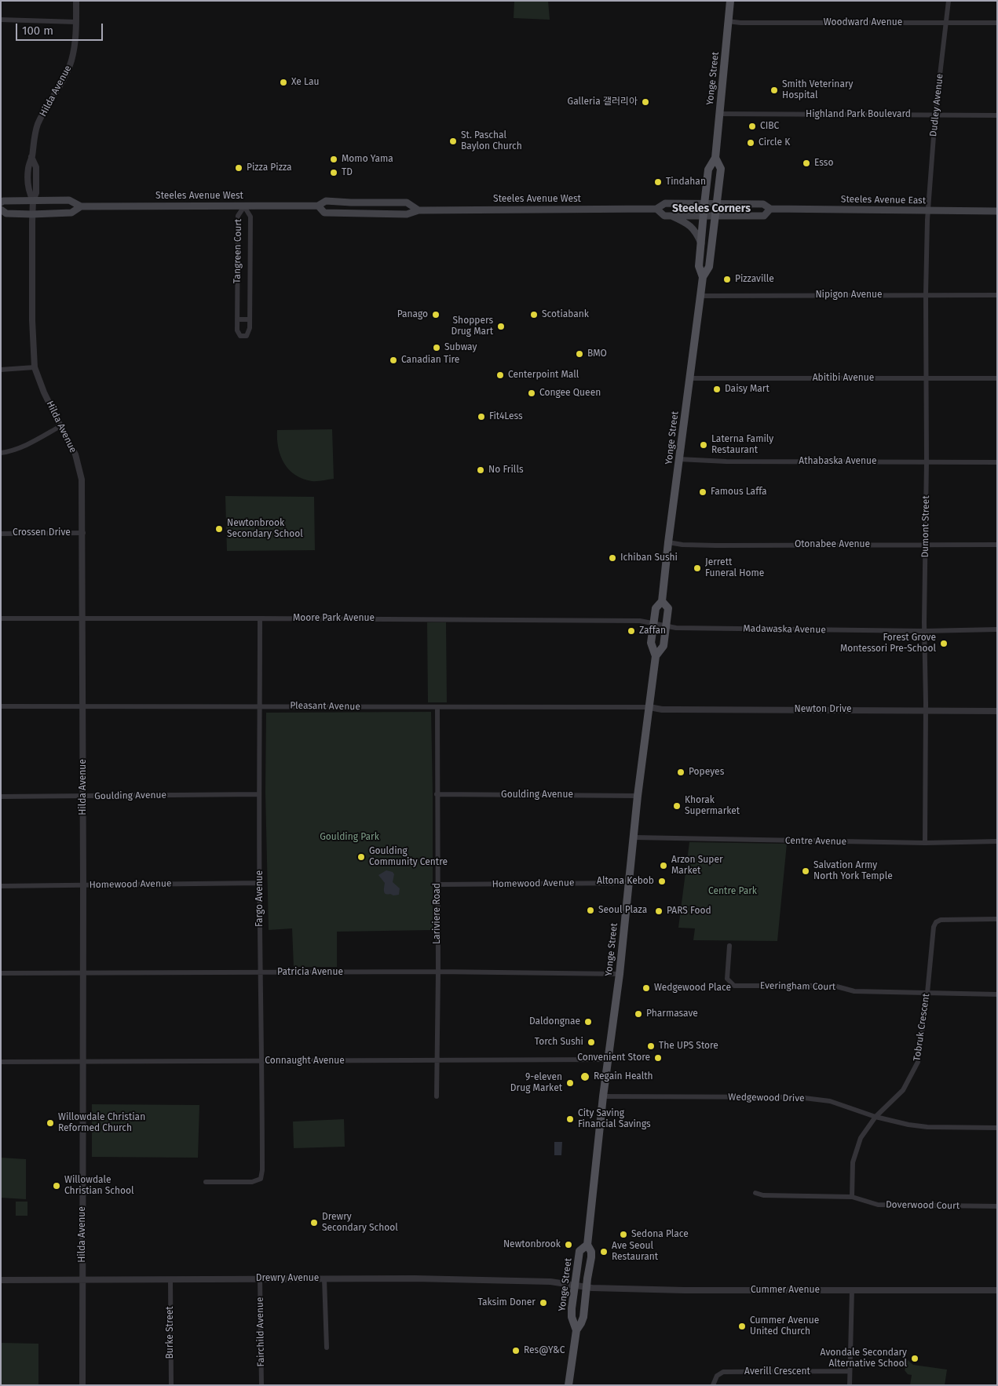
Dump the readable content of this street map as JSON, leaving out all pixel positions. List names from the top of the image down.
{
  "streets": {
    "main road": ["Yonge Street", "Steeles Avenue West", "Steeles Avenue East"],
    "street": [
      "Woodward Avenue",
      "Hilda Avenue",
      "Dudley Avenue",
      "Highland Park Boulevard",
      "Tangreen Court",
      "Nipigon Avenue",
      "Abitibi Avenue",
      "Athabaska Avenue",
      "Dumont Street",
      "Crossen Drive",
      "Otonabee Avenue",
      "Moore Park Avenue",
      "Madawaska Avenue",
      "Pleasant Avenue",
      "Newton Drive",
      "Goulding Avenue",
      "Centre Avenue",
      "Homewood Avenue",
      "Fargo Avenue",
      "Lariviere Road",
      "Patricia Avenue",
      "Everingham Court",
      "Tobruk Crescent",
      "Connaught Avenue",
      "Wedgewood Drive",
      "Doverwood Court",
      "Drewry Avenue",
      "Cummer Avenue",
      "Fairchild Avenue",
      "Burke Street",
      "Averill Crescent"
    ]
  },
  "crossings": [
    ["Woodward Avenue", "Yonge Street"],
    ["Woodward Avenue", "Dudley Avenue"],
    ["Yonge Street", "Highland Park Boulevard"],
    ["Yonge Street", "Steeles Avenue West"],
    ["Yonge Street", "Steeles Avenue East"],
    ["Yonge Street", "Nipigon Avenue"],
    ["Yonge Street", "Abitibi Avenue"],
    ["Yonge Street", "Athabaska Avenue"],
    ["Yonge Street", "Otonabee Avenue"],
    ["Yonge Street", "Moore Park Avenue"],
    ["Yonge Street", "Madawaska Avenue"],
    ["Yonge Street", "Pleasant Avenue"],
    ["Yonge Street", "Newton Drive"],
    ["Yonge Street", "Goulding Avenue"],
    ["Yonge Street", "Centre Avenue"],
    ["Yonge Street", "Homewood Avenue"],
    ["Yonge Street", "Patricia Avenue"],
    ["Yonge Street", "Connaught Avenue"],
    ["Yonge Street", "Wedgewood Drive"],
    ["Yonge Street", "Drewry Avenue"],
    ["Yonge Street", "Cummer Avenue"],
    ["Hilda Avenue", "Steeles Avenue West"],
    ["Hilda Avenue", "Crossen Drive"],
    ["Hilda Avenue", "Moore Park Avenue"],
    ["Hilda Avenue", "Pleasant Avenue"],
    ["Hilda Avenue", "Goulding Avenue"],
    ["Hilda Avenue", "Homewood Avenue"],
    ["Hilda Avenue", "Patricia Avenue"],
    ["Hilda Avenue", "Connaught Avenue"],
    ["Hilda Avenue", "Drewry Avenue"],
    ["Dudley Avenue", "Highland Park Boulevard"],
    ["Dudley Avenue", "Steeles Avenue East"],
    ["Dudley Avenue", "Dumont Street"],
    ["Steeles Avenue West", "Steeles Avenue East"],
    ["Steeles Avenue West", "Tangreen Court"],
    ["Steeles Avenue East", "Dumont Street"],
    ["Nipigon Avenue", "Dumont Street"],
    ["Abitibi Avenue", "Dumont Street"],
    ["Athabaska Avenue", "Dumont Street"],
    ["Dumont Street", "Otonabee Avenue"],
    ["Dumont Street", "Madawaska Avenue"],
    ["Dumont Street", "Newton Drive"],
    ["Dumont Street", "Centre Avenue"],
    ["Moore Park Avenue", "Madawaska Avenue"],
    ["Moore Park Avenue", "Fargo Avenue"],
    ["Pleasant Avenue", "Newton Drive"],
    ["Pleasant Avenue", "Fargo Avenue"],
    ["Pleasant Avenue", "Lariviere Road"],
    ["Goulding Avenue", "Fargo Avenue"],
    ["Goulding Avenue", "Lariviere Road"],
    ["Homewood Avenue", "Fargo Avenue"],
    ["Homewood Avenue", "Lariviere Road"],
    ["Fargo Avenue", "Patricia Avenue"],
    ["Fargo Avenue", "Connaught Avenue"],
    ["Lariviere Road", "Patricia Avenue"],
    ["Lariviere Road", "Connaught Avenue"],
    ["Everingham Court", "Tobruk Crescent"],
    ["Tobruk Crescent", "Wedgewood Drive"],
    ["Tobruk Crescent", "Doverwood Court"],
    ["Drewry Avenue", "Cummer Avenue"],
    ["Drewry Avenue", "Fairchild Avenue"],
    ["Drewry Avenue", "Burke Street"]
  ],
  "districts": ["Steeles Corners"],
  "parks": ["Goulding Park", "Centre Park"],
  "places": [
    "Xe Lau",
    "Smith Veterinary Hospital",
    "Galleria 갤러리아",
    "CIBC",
    "St. Paschal Baylon Church",
    "Circle K",
    "Momo Yama",
    "Esso",
    "Pizza Pizza",
    "TD",
    "Tindahan",
    "Pizzaville",
    "Panago",
    "Scotiabank",
    "Shoppers Drug Mart",
    "Subway",
    "BMO",
    "Canadian Tire",
    "Centerpoint Mall",
    "Daisy Mart",
    "Congee Queen",
    "Fit4Less",
    "Laterna Family Restaurant",
    "No Frills",
    "Famous Laffa",
    "Newtonbrook Secondary School",
    "Ichiban Sushi",
    "Jerrett Funeral Home",
    "Zaffan",
    "Forest Grove Montessori Pre-School",
    "Popeyes",
    "Khorak Supermarket",
    "Goulding Community Centre",
    "Arzon Super Market",
    "Salvation Army North York Temple",
    "Altona Kebob",
    "Seoul Plaza",
    "PARS Food",
    "Wedgewood Place",
    "Pharmasave",
    "Daldongnae",
    "Torch Sushi",
    "The UPS Store",
    "Convenient Store",
    "Regain Health",
    "9-eleven Drug Market",
    "City Saving Financial Savings",
    "Willowdale Christian Reformed Church",
    "Willowdale Christian School",
    "Drewry Secondary School",
    "Sedona Place",
    "Newtonbrook",
    "Ave Seoul Restaurant",
    "Taksim Doner",
    "Cummer Avenue United Church",
    "Res@Y&C",
    "Avondale Secondary Alternative School"
  ],
  "scale_bar": "100 m"
}
